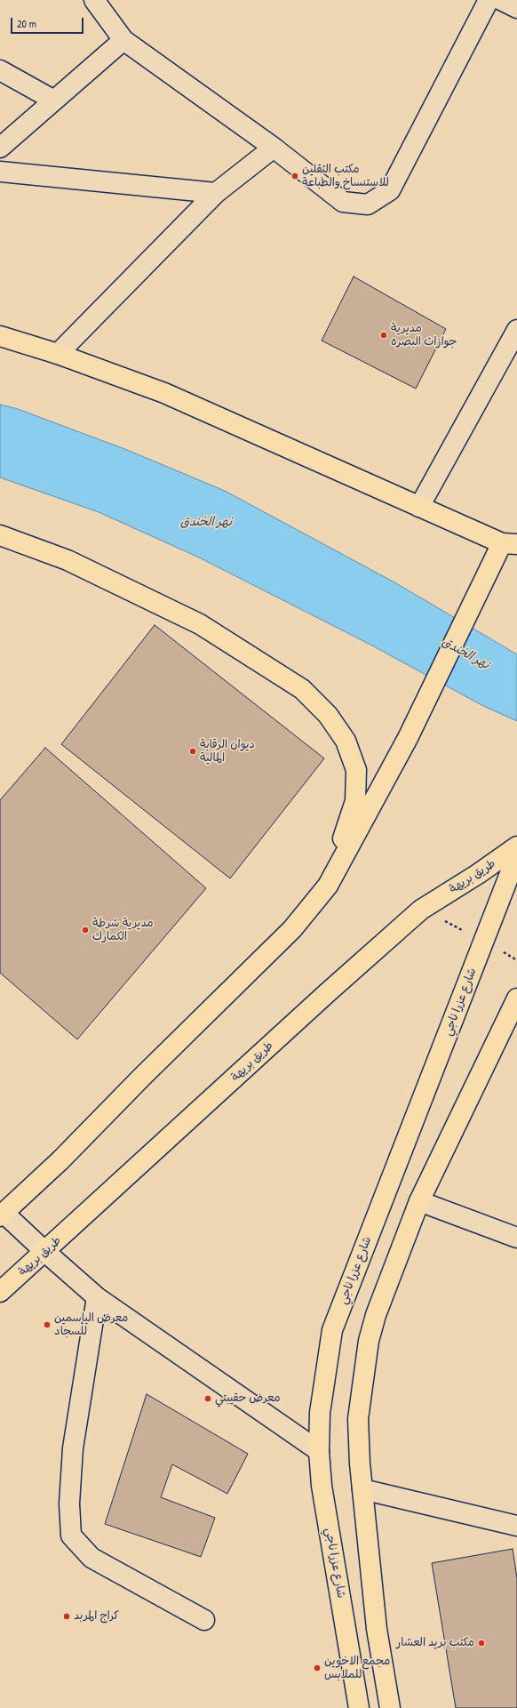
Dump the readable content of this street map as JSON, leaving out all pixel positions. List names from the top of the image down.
{
  "streets": {
    "main road": ["طريق بريهة", "شارع عزرا ناجي"]
  },
  "water": ["نهر الخندق"],
  "places": [
    "مكتب الثقلين للاستنساخ والطباعة",
    "مديرية جوازات البصره",
    "ديوان الرقابة المالية",
    "مديرية شرطة الكمارك",
    "معرض الياسمين للسجاد",
    "معرض حقيبتي",
    "كراج المربد",
    "مكتب بريد العشار",
    "مجمع الاخوين للملابس"
  ],
  "scale_bar": "20 m"
}
